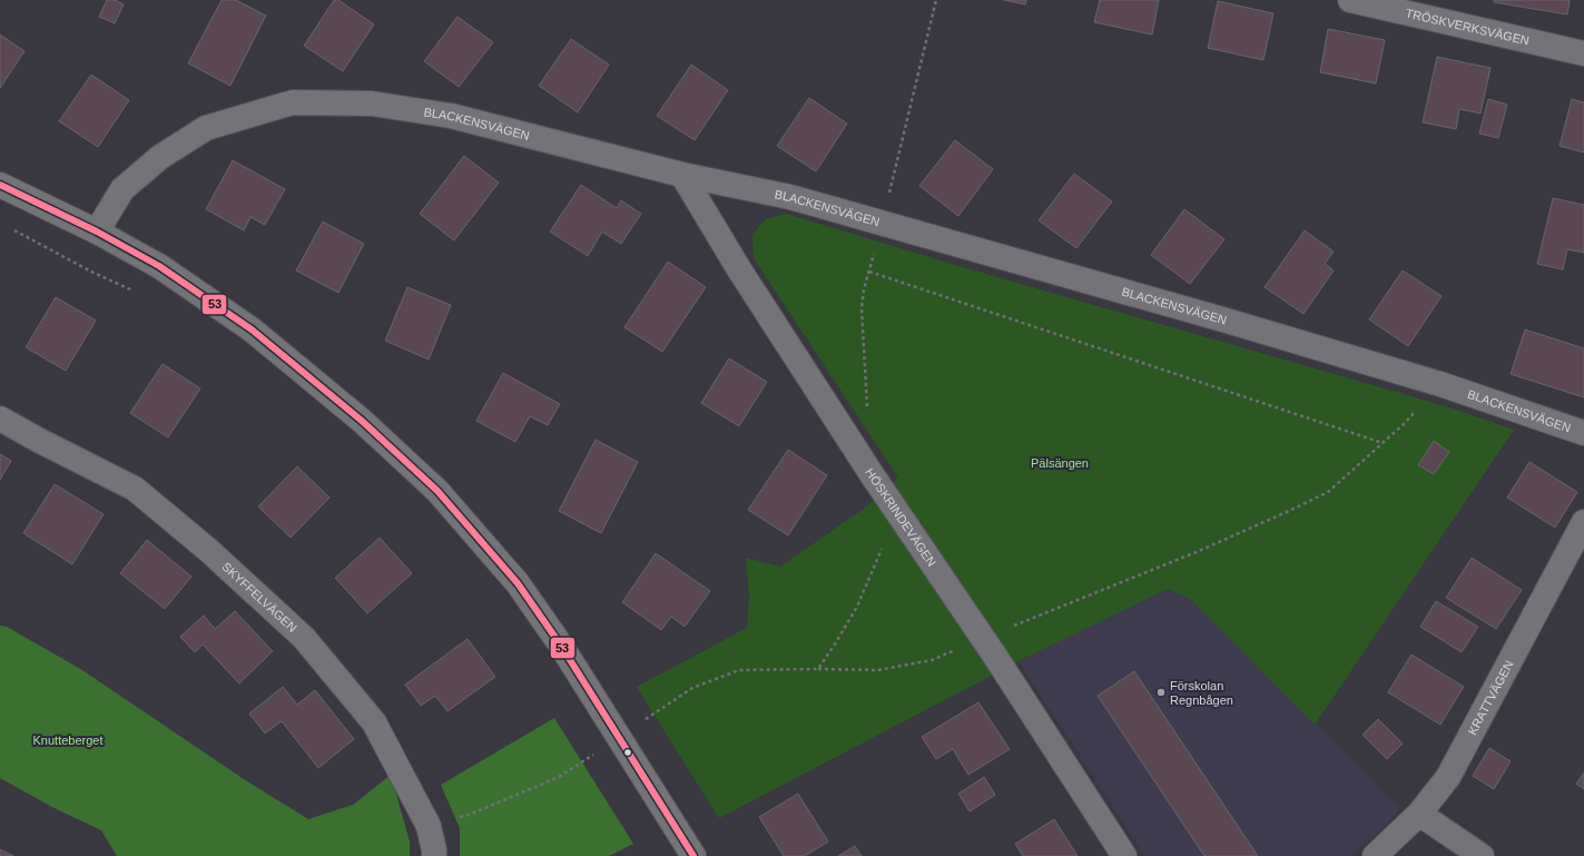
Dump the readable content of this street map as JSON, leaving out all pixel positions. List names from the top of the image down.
{
  "streets": {
    "street": [
      "TRÖSKVERKSVÄGEN",
      "BLACKENSVÄGEN",
      "HÖSKRINDEVÄGEN",
      "SKYFFELVÄGEN",
      "KRATTVÄGEN"
    ]
  },
  "crossings": [
    ["BLACKENSVÄGEN", "HÖSKRINDEVÄGEN"]
  ],
  "parks": ["Pälsängen", "Knutteberget"],
  "places": ["Förskolan Regnbågen"],
  "lines": ["transit line 53"]
}
